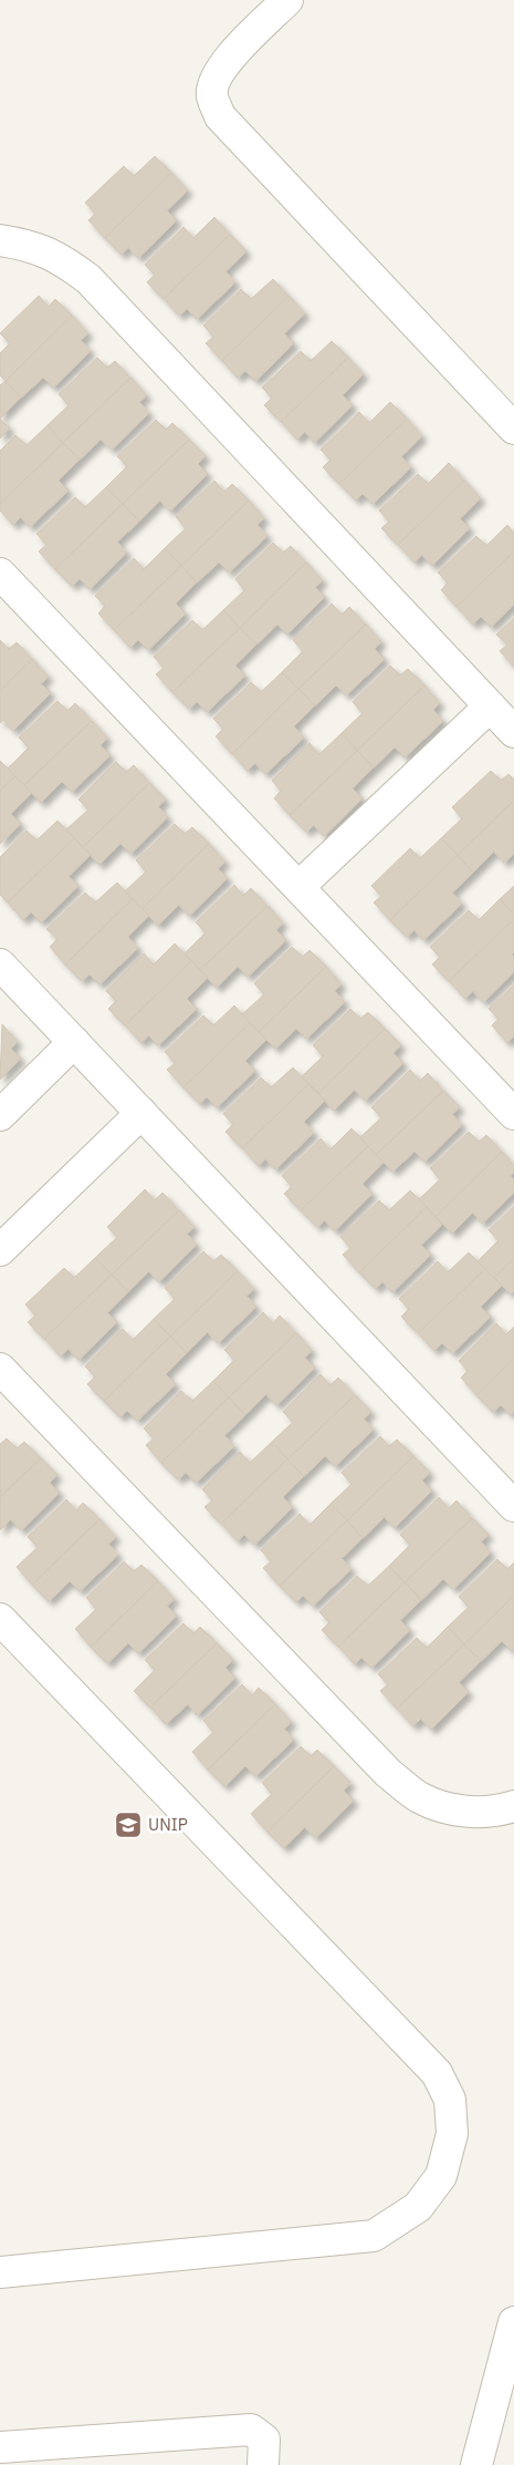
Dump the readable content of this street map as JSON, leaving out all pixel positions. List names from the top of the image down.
{
  "places": {
    "school or university": ["UNIP"]
  }
}
